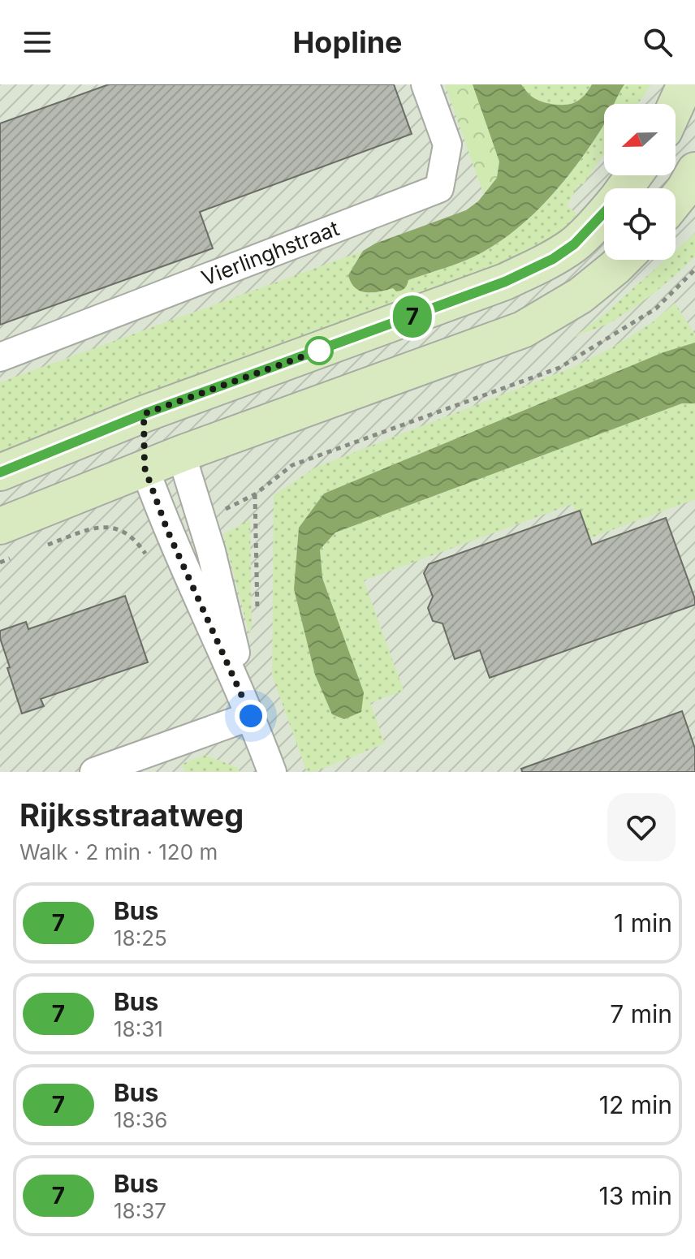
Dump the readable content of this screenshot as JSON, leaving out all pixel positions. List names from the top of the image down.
{
  "streets": {
    "street": ["Vierlinghstraat"]
  },
  "lines": ["bus line 7"],
  "north": "left",
  "page": {
    "header": "Hopline",
    "on_map": "7",
    "heading": ["Rijksstraatweg", "Walk · 2 min · 120 m"],
    "list": [
      {
        "mark": "7",
        "name": "Bus",
        "note": "18:25",
        "value": "1 min"
      },
      {
        "mark": "7",
        "name": "Bus",
        "note": "18:31",
        "value": "7 min"
      },
      {
        "mark": "7",
        "name": "Bus",
        "note": "18:36",
        "value": "12 min"
      },
      {
        "mark": "7",
        "name": "Bus",
        "note": "18:37",
        "value": "13 min"
      }
    ]
  }
}
